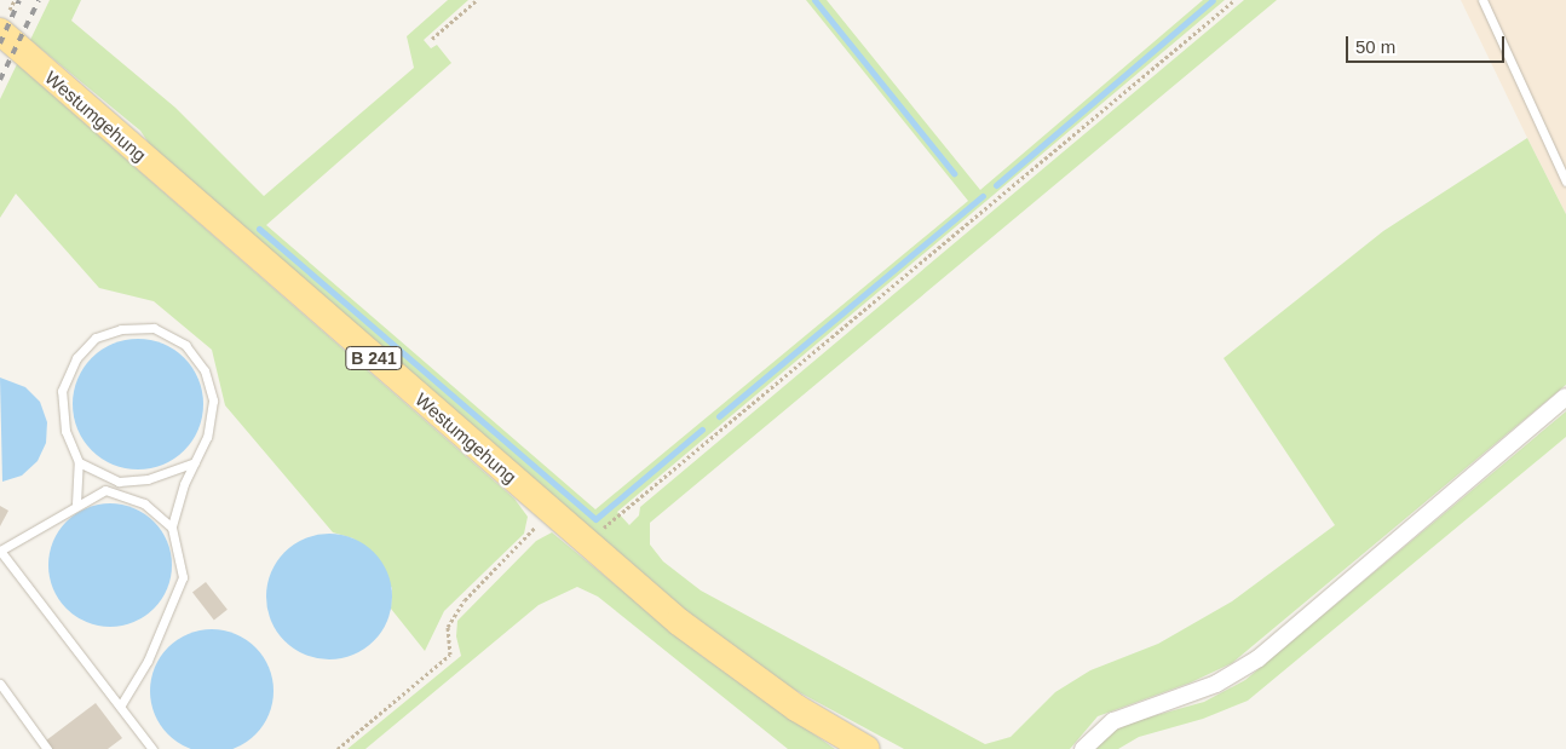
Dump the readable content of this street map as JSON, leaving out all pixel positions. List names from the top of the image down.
{
  "streets": {
    "main road": ["Westumgehung", "B 241"]
  },
  "scale_bar": "50 m"
}
